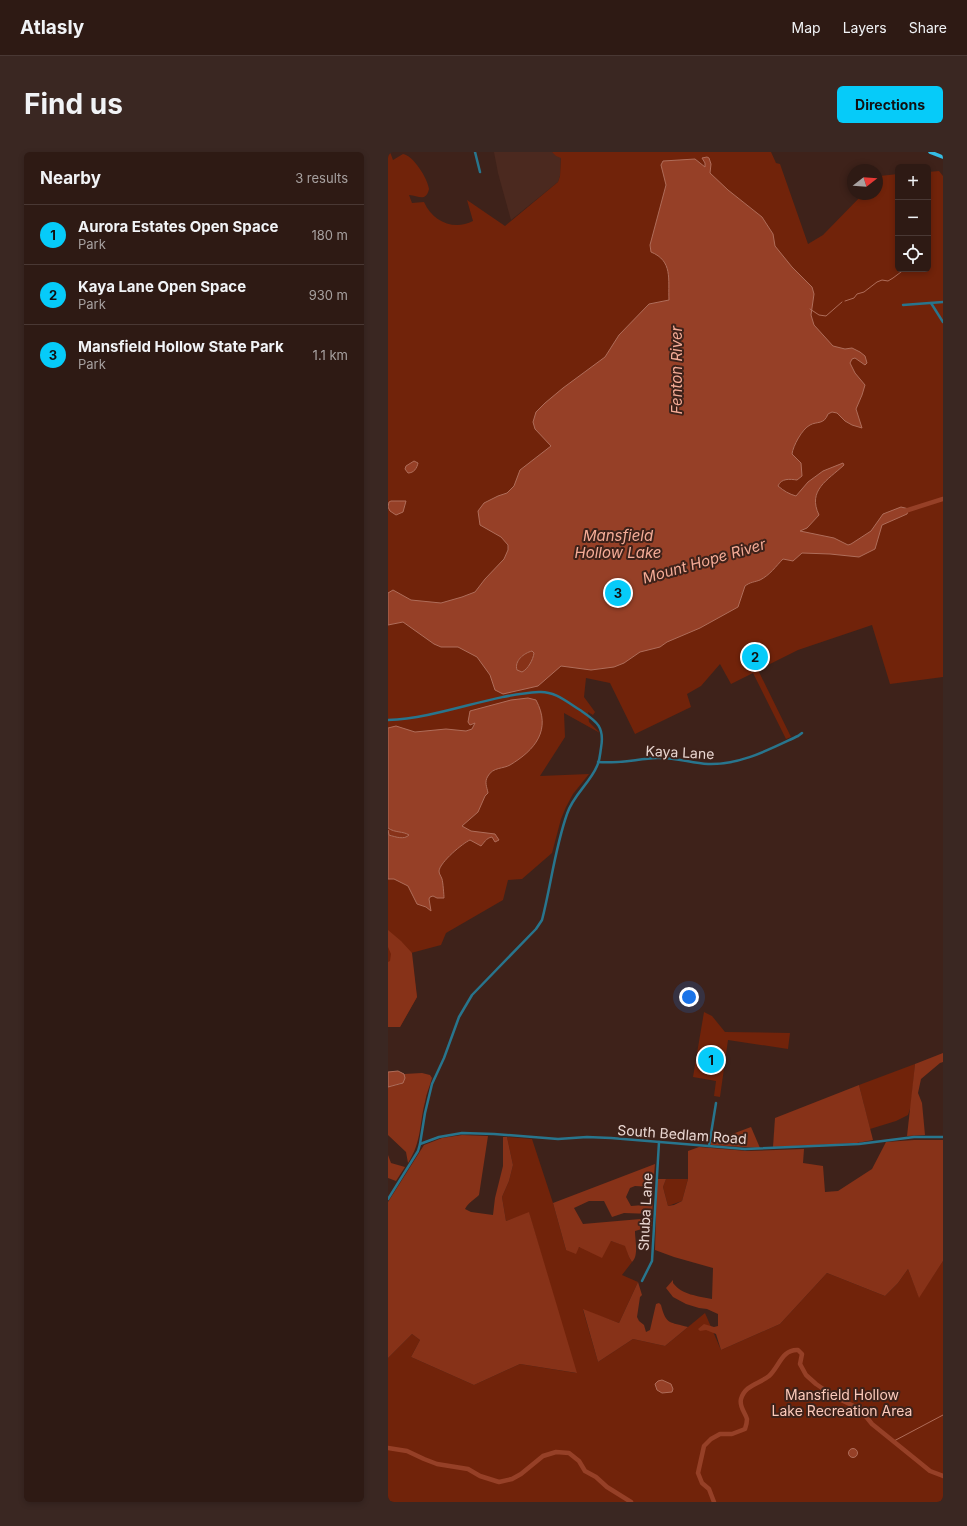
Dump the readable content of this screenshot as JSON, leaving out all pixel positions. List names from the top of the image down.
{
  "streets": {
    "street": ["Kaya Lane", "South Bedlam Road", "Shuba Lane"]
  },
  "crossings": [
    ["South Bedlam Road", "Shuba Lane"]
  ],
  "water": ["Fenton River", "Mansfield Hollow Lake", "Mount Hope River"],
  "parks": ["Mansfield Hollow Lake Recreation Area"],
  "north": "right",
  "page": {
    "header": "Atlasly",
    "nav": ["Map", "Layers", "Share"],
    "buttons": "Directions",
    "title": "Find us",
    "heading": ["Nearby", "3 results"],
    "map_buttons": ["+", "−"],
    "list": [
      {
        "mark": "1",
        "name": "Aurora Estates Open Space",
        "note": "Park",
        "value": "180 m"
      },
      {
        "mark": "2",
        "name": "Kaya Lane Open Space",
        "note": "Park",
        "value": "930 m"
      },
      {
        "mark": "3",
        "name": "Mansfield Hollow State Park",
        "note": "Park",
        "value": "1.1 km"
      }
    ],
    "pins": ["3", "2", "1"]
  }
}
